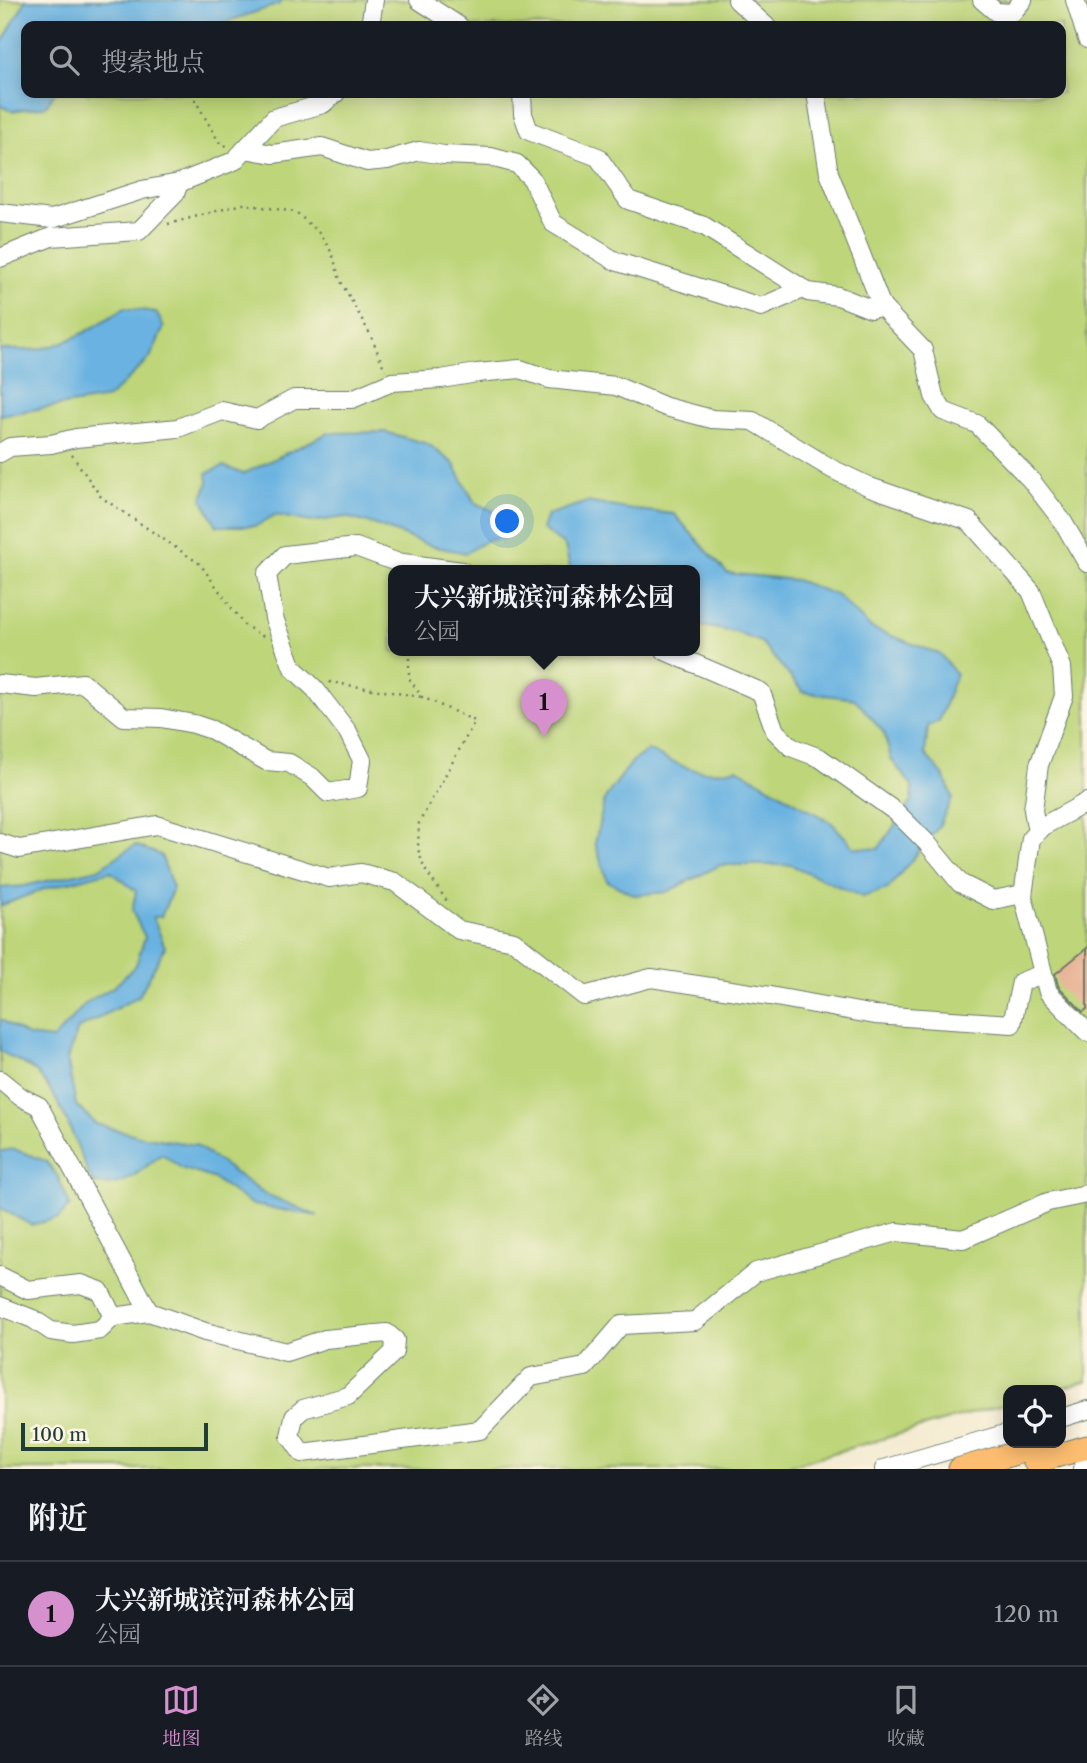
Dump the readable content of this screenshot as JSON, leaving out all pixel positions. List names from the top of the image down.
{
  "scale_bar": "100 m",
  "page": {
    "search": "搜索地点",
    "popup": ["大兴新城滨河森林公园", "公园"],
    "pins": "1",
    "scale": "100 m",
    "heading": "附近",
    "list": [
      {
        "mark": "1",
        "name": "大兴新城滨河森林公园",
        "note": "公园",
        "value": "120 m"
      }
    ],
    "nav": ["地图", "路线", "收藏"]
  }
}
